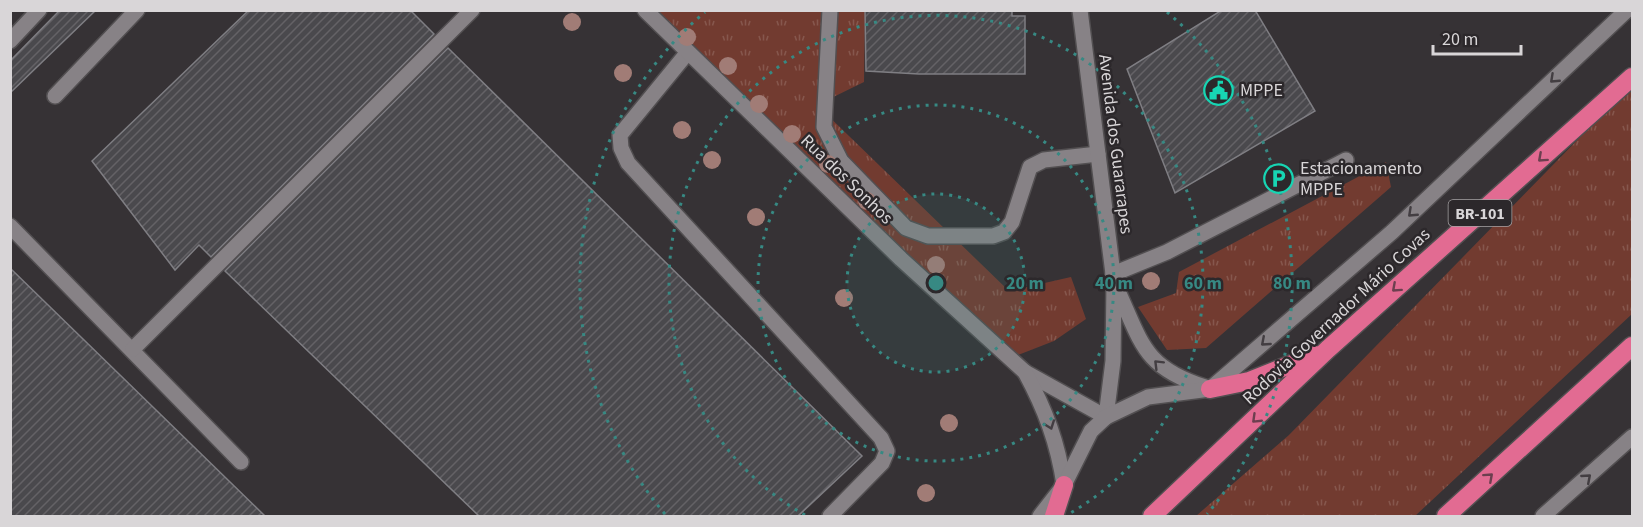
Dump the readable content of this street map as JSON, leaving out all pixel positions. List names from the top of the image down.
{
  "streets": {
    "highway": ["BR-101", "Rodovia Governador Mário Covas"],
    "main road": ["Avenida dos Guararapes", "Rua dos Sonhos"]
  },
  "crossings": [
    ["Avenida dos Guararapes", "Rua dos Sonhos"]
  ],
  "one_way": ["Rodovia Governador Mário Covas"],
  "places": {
    "public building": ["MPPE"],
    "parking": ["Estacionamento MPPE"]
  },
  "scale_bar": "20 m",
  "rings": [
    "20 m",
    "40 m",
    "60 m",
    "80 m"
  ]
}
